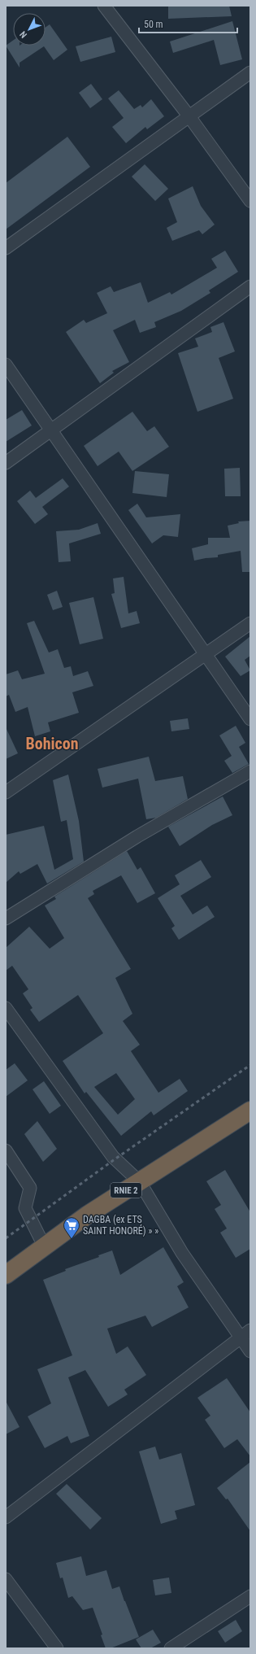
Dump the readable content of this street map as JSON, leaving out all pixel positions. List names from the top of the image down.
{
  "streets": {
    "highway": ["RNIE 2"]
  },
  "districts": ["Bohicon"],
  "places": {
    "supermarket": ["DAGBA (ex ETS SAINT HONORÉ) » »"]
  },
  "scale_bar": "50 m",
  "north": "bottom left"
}
